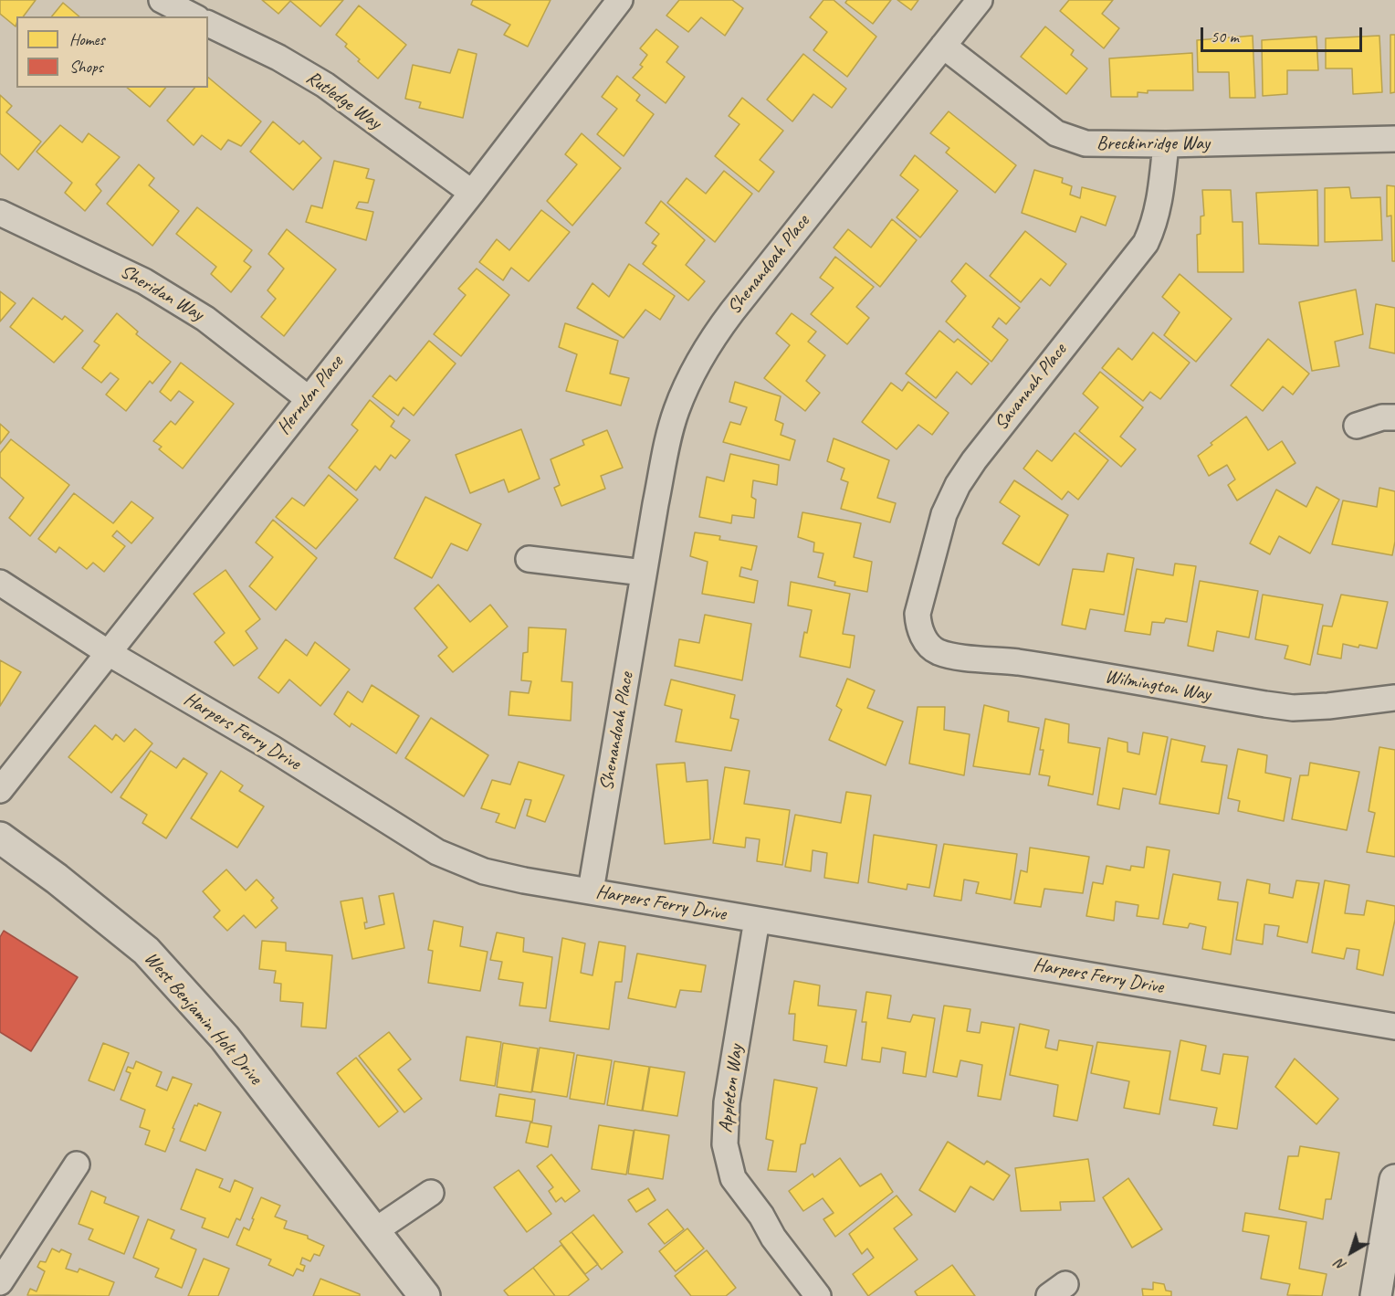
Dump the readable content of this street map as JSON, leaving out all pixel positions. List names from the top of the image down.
{
  "streets": {
    "main road": ["West Benjamin Holt Drive"],
    "street": [
      "Rutledge Way",
      "Breckinridge Way",
      "Shenandoah Place",
      "Sheridan Way",
      "Savannah Place",
      "Herndon Place",
      "Wilmington Way",
      "Harpers Ferry Drive",
      "Appleton Way"
    ]
  },
  "crossings": [
    ["Rutledge Way", "Herndon Place"],
    ["Breckinridge Way", "Shenandoah Place"],
    ["Breckinridge Way", "Savannah Place"],
    ["Shenandoah Place", "Harpers Ferry Drive"],
    ["Sheridan Way", "Herndon Place"],
    ["Savannah Place", "Wilmington Way"],
    ["Herndon Place", "Harpers Ferry Drive"],
    ["Harpers Ferry Drive", "Appleton Way"]
  ],
  "legend": ["Homes", "Shops"],
  "scale_bar": "50 m",
  "north": "bottom left"
}
